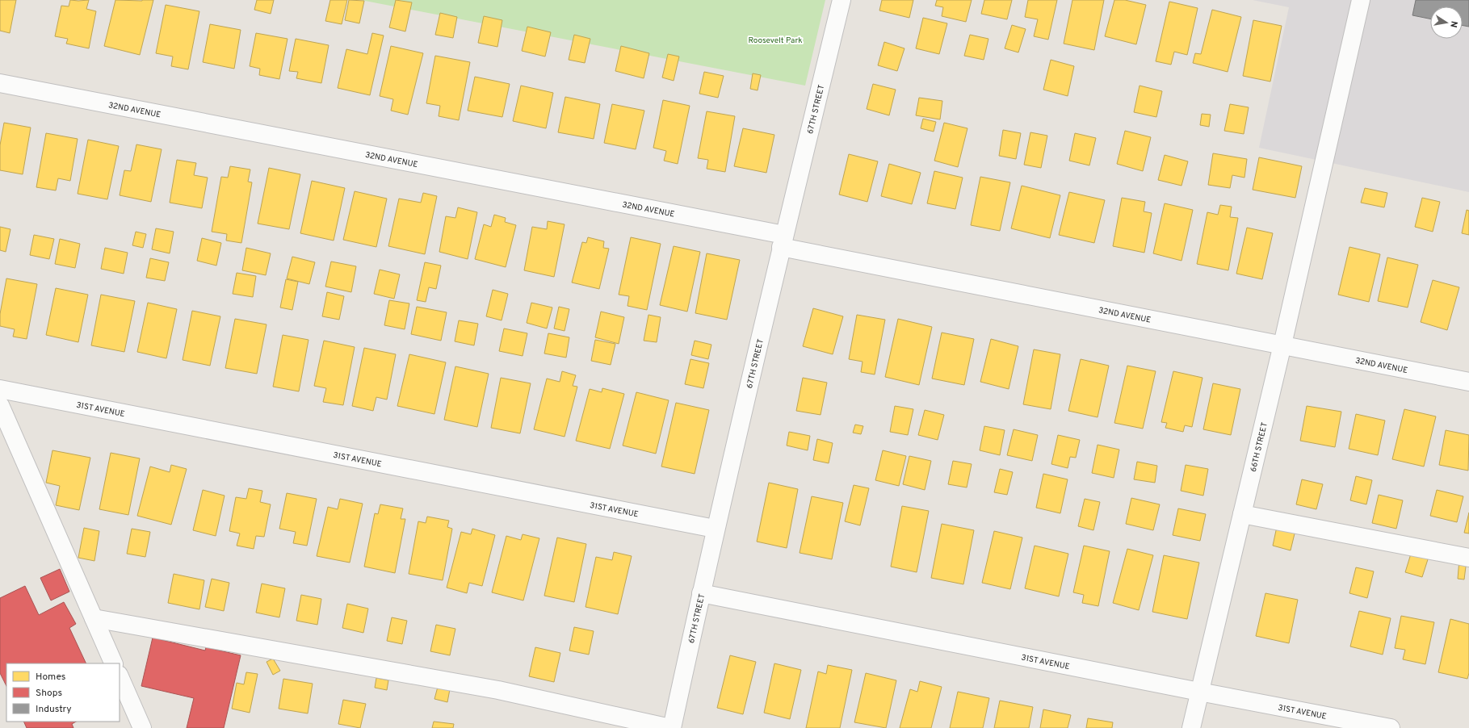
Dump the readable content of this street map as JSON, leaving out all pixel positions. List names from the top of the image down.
{
  "streets": {
    "street": [
      "32ND AVENUE",
      "67TH STREET",
      "31ST AVENUE",
      "66TH STREET"
    ]
  },
  "crossings": [
    ["32ND AVENUE", "67TH STREET"],
    ["32ND AVENUE", "66TH STREET"],
    ["67TH STREET", "31ST AVENUE"],
    ["31ST AVENUE", "66TH STREET"]
  ],
  "parks": ["Roosevelt Park"],
  "legend": ["Homes", "Shops", "Industry"],
  "north": "right"
}
